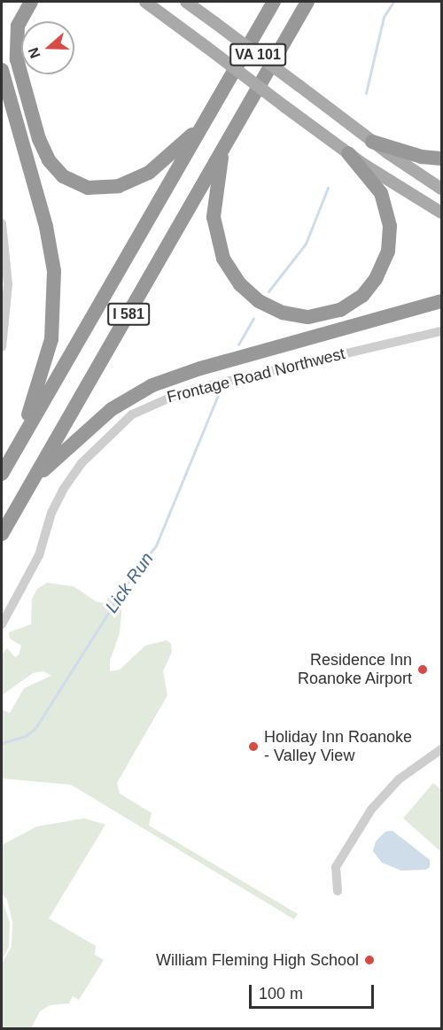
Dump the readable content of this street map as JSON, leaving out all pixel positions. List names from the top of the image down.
{
  "streets": {
    "highway": ["I 581"],
    "main road": ["VA 101"],
    "street": ["Frontage Road Northwest"]
  },
  "water": ["Lick Run"],
  "places": ["Residence Inn Roanoke Airport", "Holiday Inn Roanoke - Valley View", "William Fleming High School"],
  "scale_bar": "100 m",
  "north": "left"
}
